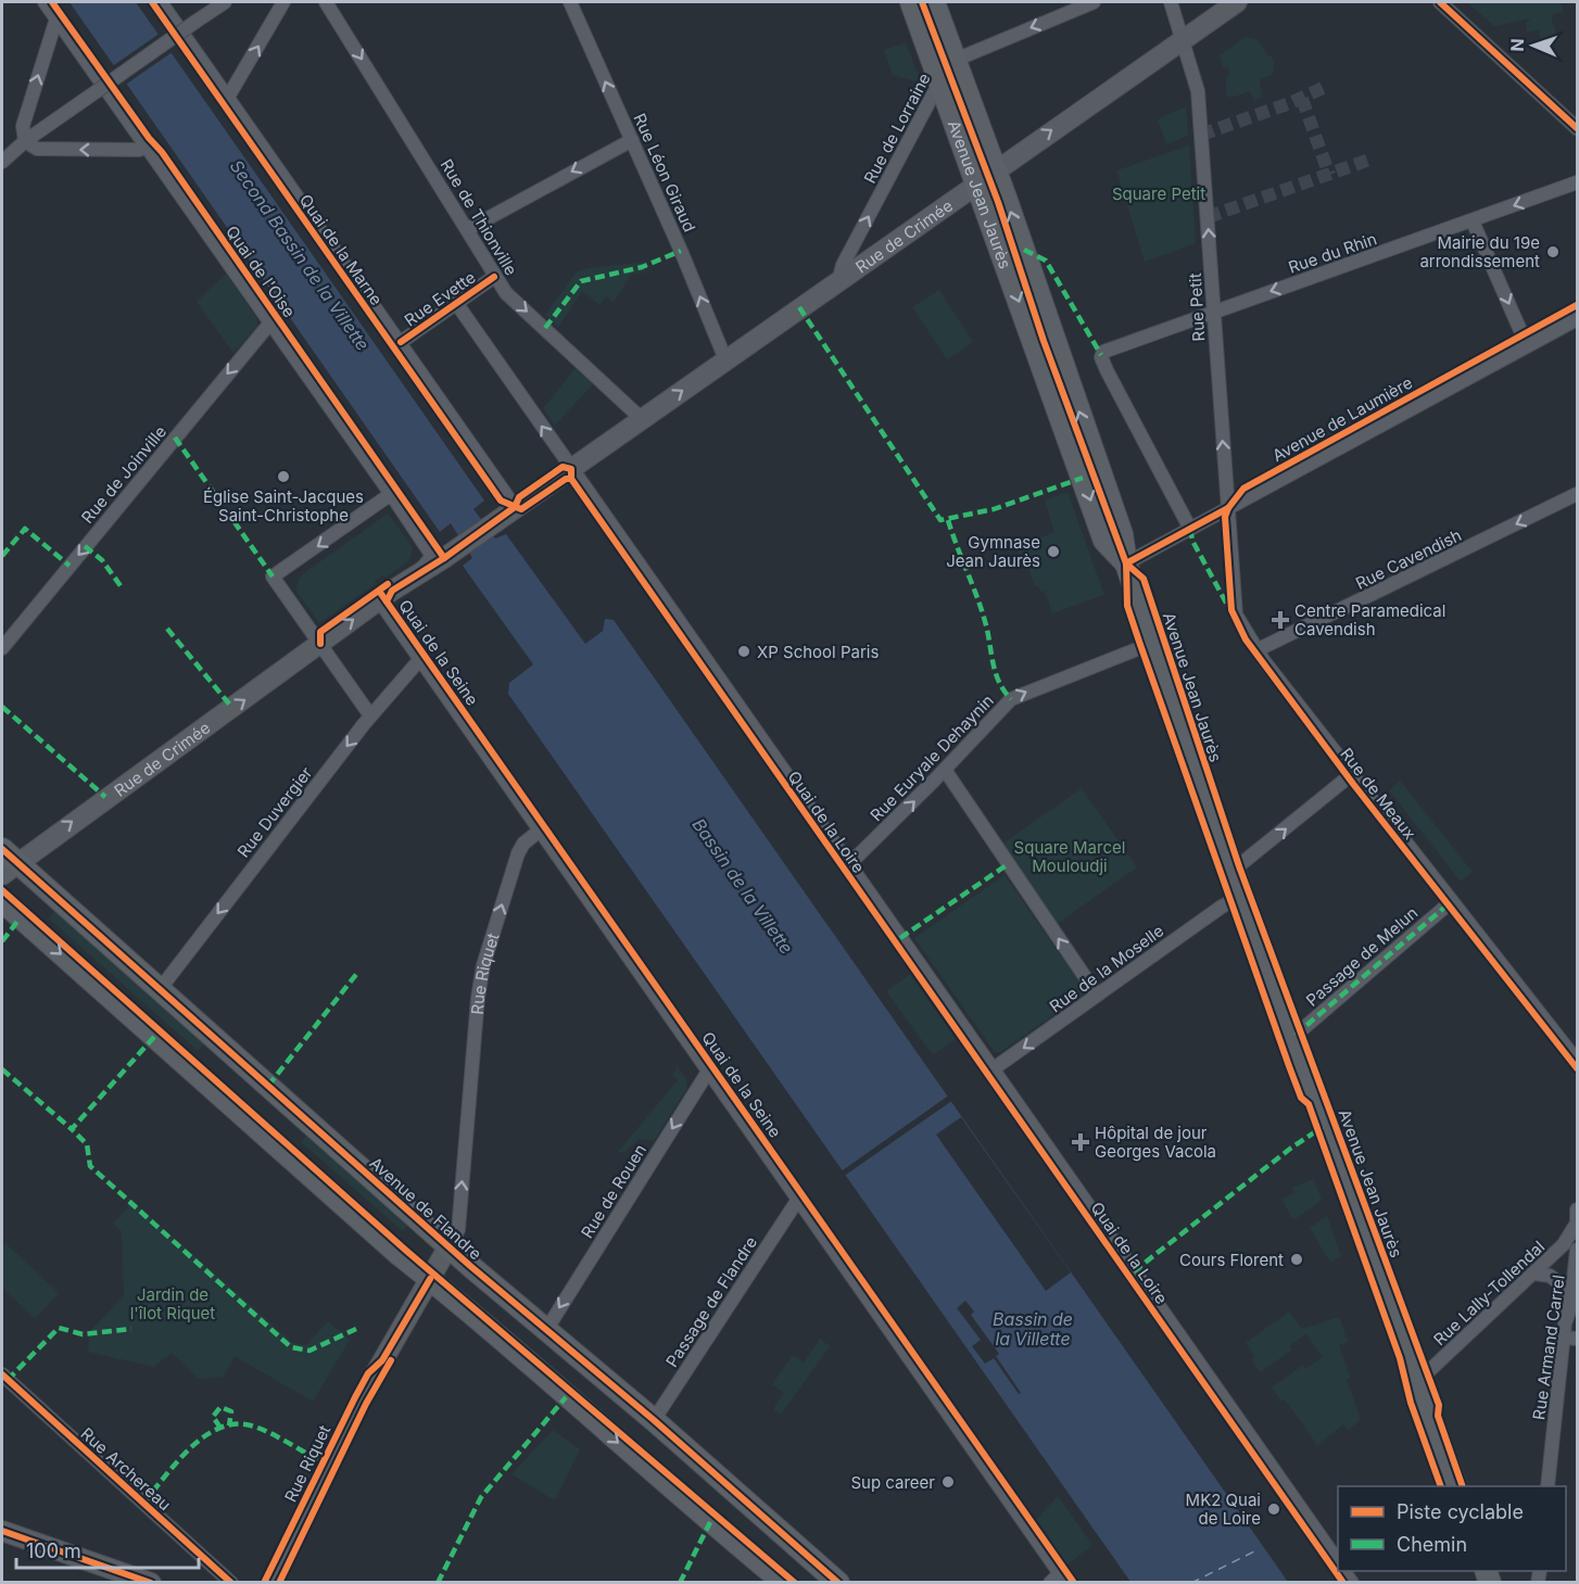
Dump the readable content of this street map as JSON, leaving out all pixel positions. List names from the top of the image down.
{
  "streets": {
    "main road": ["Avenue Jean Jaurès", "Avenue de Flandre"],
    "street": [
      "Rue de Lorraine",
      "Rue Léon Giraud",
      "Rue de Thionville",
      "Rue de Crimée",
      "Quai de la Marne",
      "Rue du Rhin",
      "Quai de l'Oise",
      "Rue Evette",
      "Rue Petit",
      "Avenue de Laumière",
      "Rue de Joinville",
      "Rue Cavendish",
      "Quai de la Seine",
      "Rue Euryale Dehaynin",
      "Rue de Meaux",
      "Rue Duvergier",
      "Quai de la Loire",
      "Passage de Melun",
      "Rue de la Moselle",
      "Rue Riquet",
      "Rue de Rouen",
      "Rue Lally-Tollendal",
      "Passage de Flandre",
      "Rue Armand Carrel",
      "Rue Archereau"
    ]
  },
  "crossings": [
    ["Rue de Lorraine", "Avenue Jean Jaurès"],
    ["Rue de Lorraine", "Rue de Crimée"],
    ["Rue Léon Giraud", "Rue de Crimée"],
    ["Avenue Jean Jaurès", "Rue de Crimée"],
    ["Avenue Jean Jaurès", "Avenue de Laumière"],
    ["Avenue Jean Jaurès", "Rue Euryale Dehaynin"],
    ["Avenue Jean Jaurès", "Passage de Melun"],
    ["Avenue Jean Jaurès", "Rue de la Moselle"],
    ["Avenue Jean Jaurès", "Rue Lally-Tollendal"],
    ["Rue de Thionville", "Rue de Crimée"],
    ["Rue de Thionville", "Rue Evette"],
    ["Rue de Crimée", "Quai de la Marne"],
    ["Rue de Crimée", "Quai de l'Oise"],
    ["Rue de Crimée", "Rue Petit"],
    ["Rue de Crimée", "Quai de la Seine"],
    ["Rue de Crimée", "Quai de la Loire"],
    ["Rue de Crimée", "Avenue de Flandre"],
    ["Quai de la Marne", "Rue Evette"],
    ["Rue du Rhin", "Rue Petit"],
    ["Rue du Rhin", "Avenue de Laumière"],
    ["Quai de l'Oise", "Rue de Joinville"],
    ["Rue Evette", "Quai de la Loire"],
    ["Rue Petit", "Avenue de Laumière"],
    ["Rue Petit", "Rue de Meaux"],
    ["Rue Cavendish", "Rue de Meaux"],
    ["Quai de la Seine", "Rue Duvergier"],
    ["Quai de la Seine", "Rue Riquet"],
    ["Quai de la Seine", "Rue de Rouen"],
    ["Quai de la Seine", "Passage de Flandre"],
    ["Rue Euryale Dehaynin", "Quai de la Loire"],
    ["Rue de Meaux", "Passage de Melun"],
    ["Rue Duvergier", "Avenue de Flandre"],
    ["Quai de la Loire", "Rue de la Moselle"],
    ["Rue Riquet", "Avenue de Flandre"],
    ["Rue de Rouen", "Avenue de Flandre"],
    ["Avenue de Flandre", "Passage de Flandre"]
  ],
  "one_way": [
    "Rue de Lorraine",
    "Rue Léon Giraud",
    "Rue de Thionville",
    "Rue de Crimée",
    "Rue du Rhin",
    "Rue Petit",
    "Rue de Joinville",
    "Rue Cavendish",
    "Rue Euryale Dehaynin",
    "Rue Duvergier",
    "Rue de la Moselle",
    "Rue Riquet",
    "Rue de Rouen"
  ],
  "water": ["Second Bassin de la Villette", "Bassin de la Villette"],
  "parks": ["Square Petit", "Square Marcel Mouloudji", "Jardin de l'îlot Riquet"],
  "places": {
    "other": [
      "Mairie du 19e arrondissement",
      "Église Saint-Jacques Saint-Christophe",
      "Gymnase Jean Jaurès",
      "XP School Paris",
      "Cours Florent",
      "Sup career",
      "MK2 Quai de Loire"
    ],
    "health": ["Centre Paramedical Cavendish", "Hôpital de jour Georges Vacola"]
  },
  "legend": ["Piste cyclable", "Chemin"],
  "scale_bar": "100 m",
  "north": "left"
}
